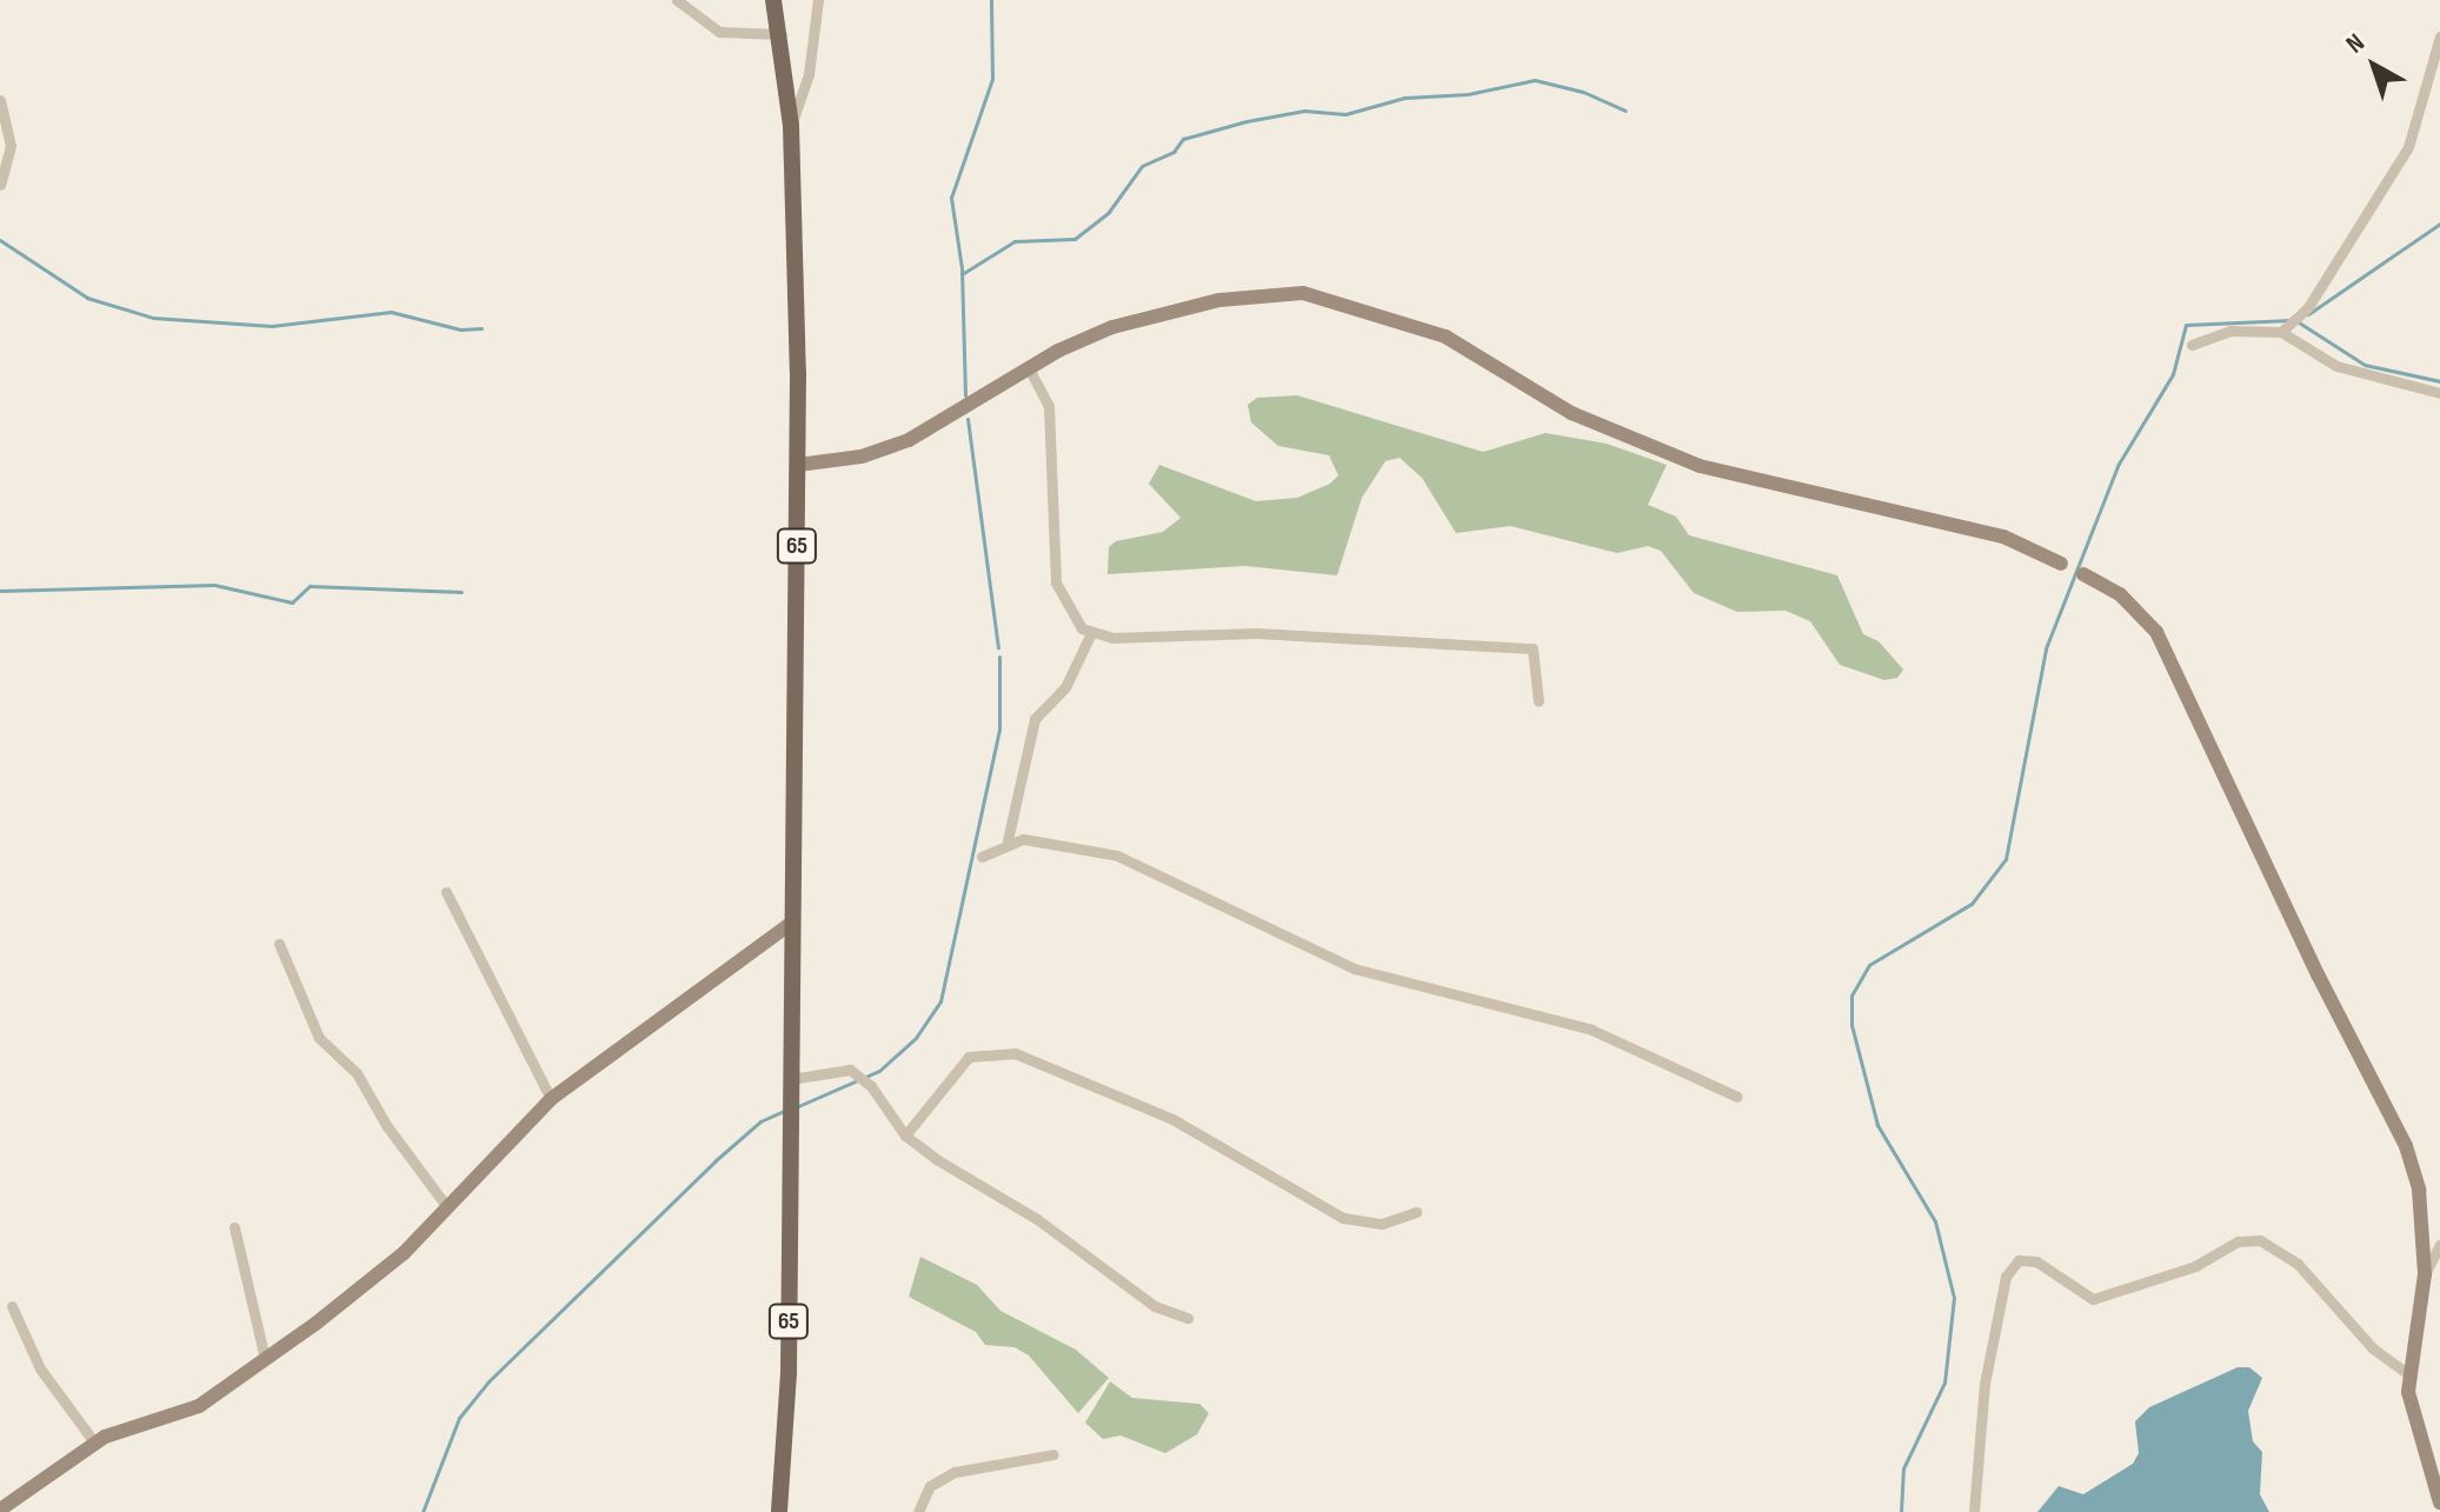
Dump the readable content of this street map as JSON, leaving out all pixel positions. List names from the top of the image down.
{
  "streets": {
    "main road": ["65"]
  },
  "north": "top left"
}
